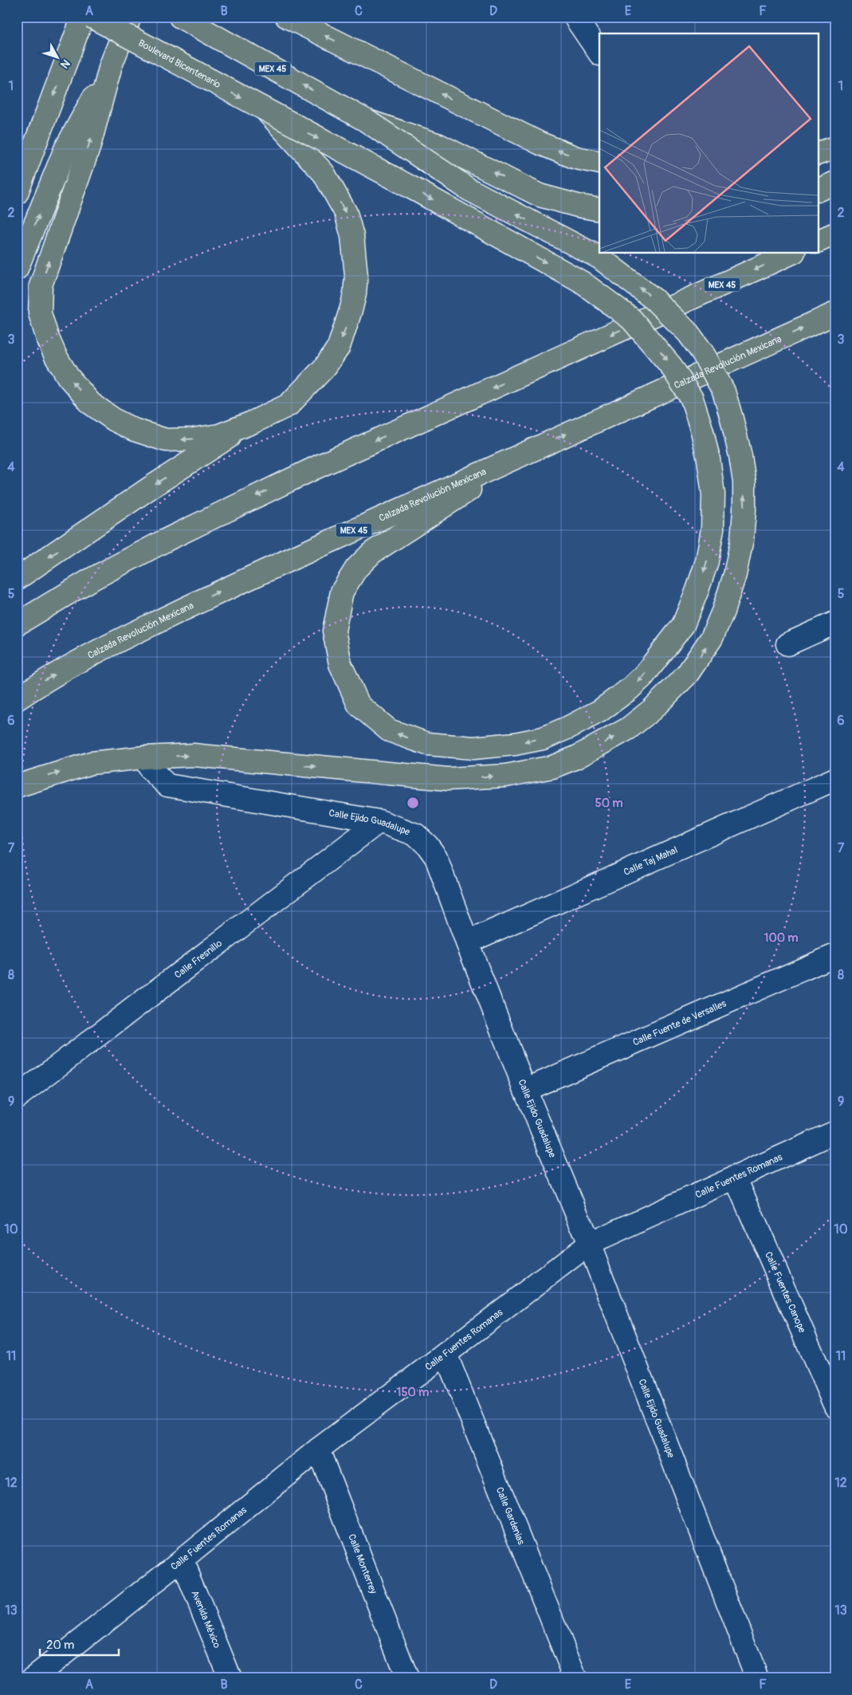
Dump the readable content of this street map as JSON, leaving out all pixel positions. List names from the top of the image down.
{
  "streets": {
    "main road": ["Boulevard Bicentenario", "MEX 45", "Calzada Revolución Mexicana"],
    "street": [
      "Calle Ejido Guadalupe",
      "Calle Taj Mahal",
      "Calle Fresnillo",
      "Calle Fuente de Versalles",
      "Calle Fuentes Romanas",
      "Calle Fuentes Canope",
      "Calle Gardenias",
      "Calle Monterrey",
      "Avenida México"
    ]
  },
  "crossings": [
    ["Boulevard Bicentenario", "Calzada Revolución Mexicana"],
    ["Calle Ejido Guadalupe", "Calle Taj Mahal"],
    ["Calle Ejido Guadalupe", "Calle Fresnillo"],
    ["Calle Ejido Guadalupe", "Calle Fuente de Versalles"],
    ["Calle Ejido Guadalupe", "Calle Fuentes Romanas"],
    ["Calle Fuentes Romanas", "Calle Fuentes Canope"],
    ["Calle Fuentes Romanas", "Calle Gardenias"],
    ["Calle Fuentes Romanas", "Calle Monterrey"],
    ["Calle Fuentes Romanas", "Avenida México"]
  ],
  "scale_bar": "20 m",
  "north": "bottom right",
  "grid": {
    "columns": [
      "A",
      "B",
      "C",
      "D",
      "E",
      "F"
    ],
    "rows": [
      "1",
      "2",
      "3",
      "4",
      "5",
      "6",
      "7",
      "8",
      "9",
      "10",
      "11",
      "12",
      "13"
    ]
  },
  "rings": ["50 m", "100 m", "150 m"]
}
